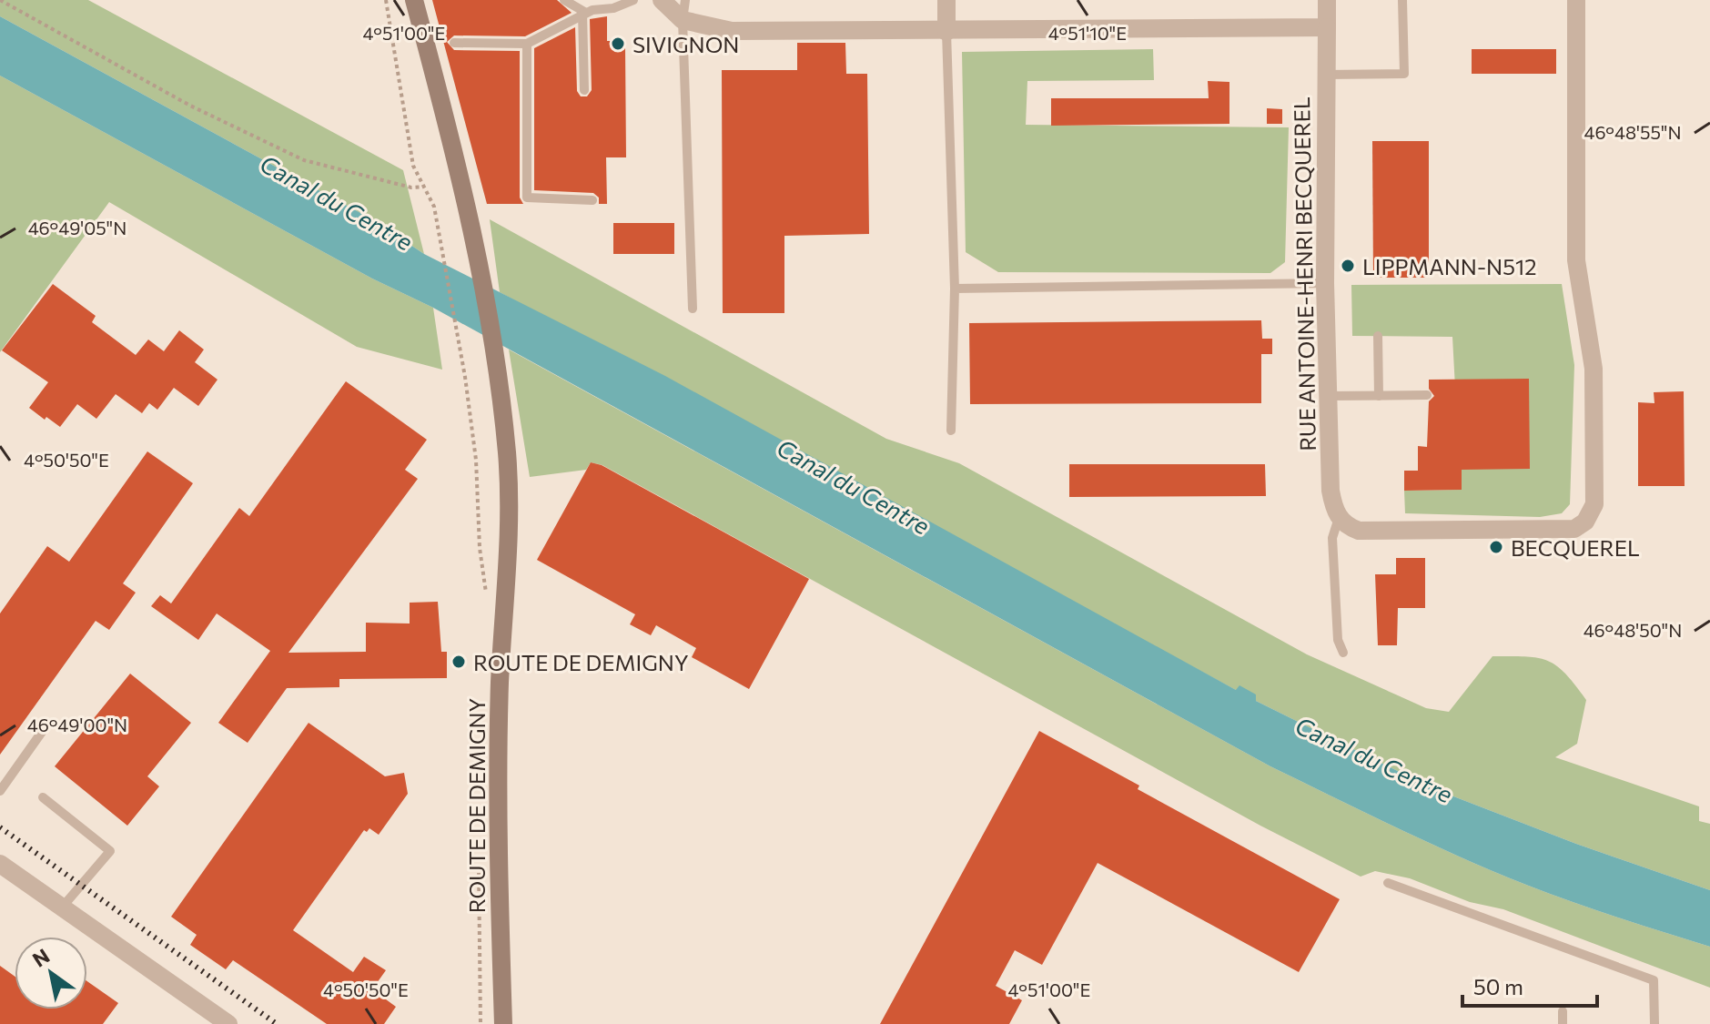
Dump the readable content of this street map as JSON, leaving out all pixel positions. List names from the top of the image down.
{
  "streets": {
    "main road": ["ROUTE DE DEMIGNY"],
    "street": ["RUE ANTOINE-HENRI BECQUEREL"]
  },
  "water": ["Canal du Centre"],
  "places": [
    "SIVIGNON",
    "LIPPMANN-N512",
    "BECQUEREL",
    "ROUTE DE DEMIGNY"
  ],
  "scale_bar": "50 m",
  "north": "top left",
  "coordinates": [
    "4°51'00\"E",
    "4°51'10\"E",
    "46°48'55\"N",
    "46°49'05\"N",
    "4°50'50\"E",
    "46°48'50\"N",
    "46°49'00\"N"
  ]
}
